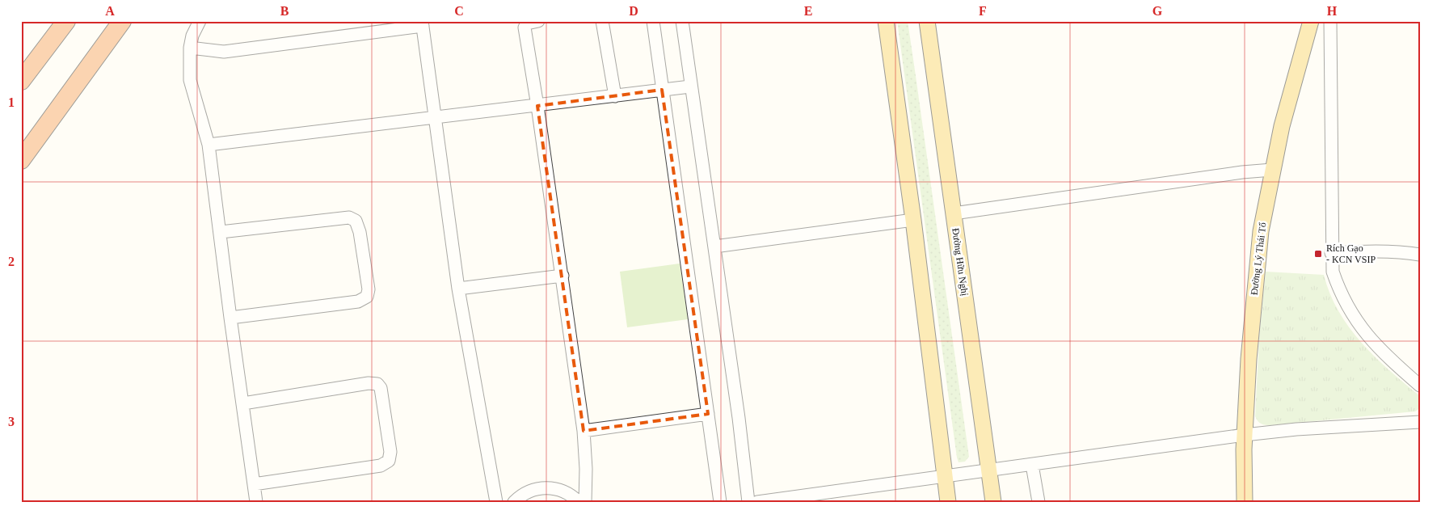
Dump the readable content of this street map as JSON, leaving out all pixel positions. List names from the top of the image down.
{
  "streets": {
    "main road": ["Đường Lý Thái Tổ", "Đường Hữu Nghị"]
  },
  "places": {
    "transit": ["Rích Gạo - KCN VSIP"]
  },
  "grid": {
    "columns": [
      "A",
      "B",
      "C",
      "D",
      "E",
      "F",
      "G",
      "H"
    ],
    "rows": ["1", "2", "3"]
  }
}
